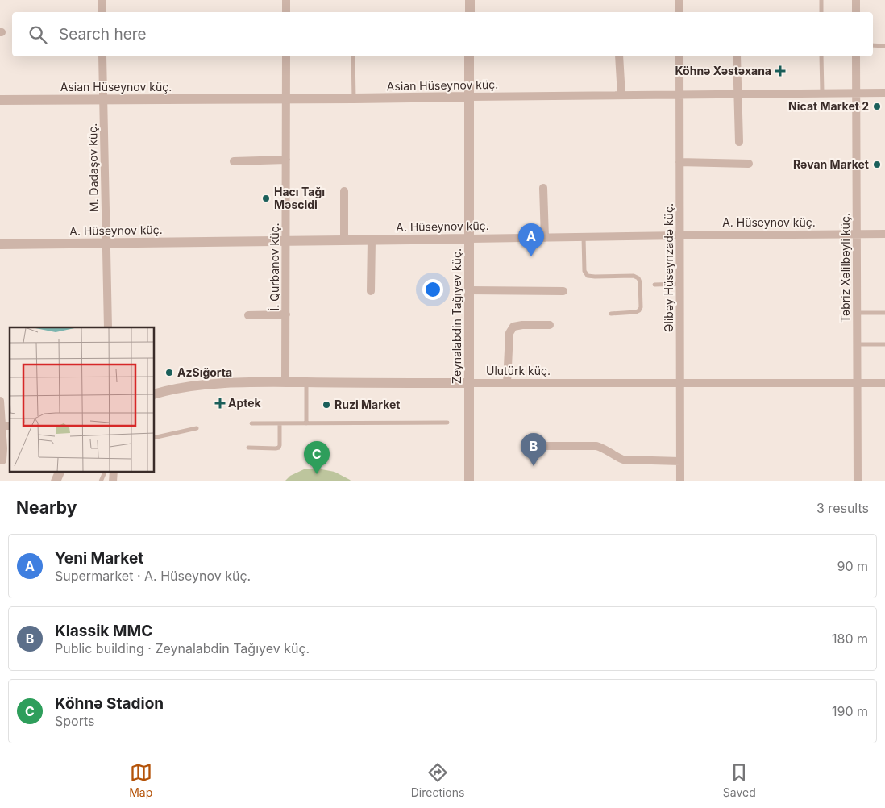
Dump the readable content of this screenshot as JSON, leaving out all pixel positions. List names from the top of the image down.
{
  "streets": {
    "street": [
      "Asian Hüseynov küç.",
      "M. Dadaşov küç.",
      "A. Hüseynov küç.",
      "İ. Qurbanov küç.",
      "Əlibəy Hüseynzadə küç.",
      "Təbriz Xəlilbəyli küç.",
      "Zeynalabdin Tağıyev küç.",
      "Ulutürk küç."
    ]
  },
  "crossings": [
    ["Asian Hüseynov küç.", "M. Dadaşov küç."],
    ["Asian Hüseynov küç.", "İ. Qurbanov küç."],
    ["Asian Hüseynov küç.", "Əlibəy Hüseynzadə küç."],
    ["Asian Hüseynov küç.", "Təbriz Xəlilbəyli küç."],
    ["Asian Hüseynov küç.", "Zeynalabdin Tağıyev küç."],
    ["M. Dadaşov küç.", "A. Hüseynov küç."],
    ["A. Hüseynov küç.", "İ. Qurbanov küç."],
    ["A. Hüseynov küç.", "Əlibəy Hüseynzadə küç."],
    ["A. Hüseynov küç.", "Təbriz Xəlilbəyli küç."],
    ["A. Hüseynov küç.", "Zeynalabdin Tağıyev küç."],
    ["İ. Qurbanov küç.", "Ulutürk küç."],
    ["Əlibəy Hüseynzadə küç.", "Ulutürk küç."],
    ["Təbriz Xəlilbəyli küç.", "Ulutürk küç."],
    ["Zeynalabdin Tağıyev küç.", "Ulutürk küç."]
  ],
  "places": {
    "health": ["Köhnə Xəstəxana", "Aptek"],
    "other": [
      "Nicat Market 2",
      "Rəvan Market",
      "Hacı Tağı Məscidi",
      "AzSığorta",
      "Ruzi Market"
    ]
  },
  "page": {
    "search": "Search here",
    "pins": ["A", "B", "C"],
    "heading": ["Nearby", "3 results"],
    "list": [
      {
        "mark": "A",
        "name": "Yeni Market",
        "note": "Supermarket · A. Hüseynov küç.",
        "value": "90 m"
      },
      {
        "mark": "B",
        "name": "Klassik MMC",
        "note": "Public building · Zeynalabdin Tağıyev küç.",
        "value": "180 m"
      },
      {
        "mark": "C",
        "name": "Köhnə Stadion",
        "note": "Sports",
        "value": "190 m"
      }
    ],
    "nav": ["Map", "Directions", "Saved"]
  }
}
